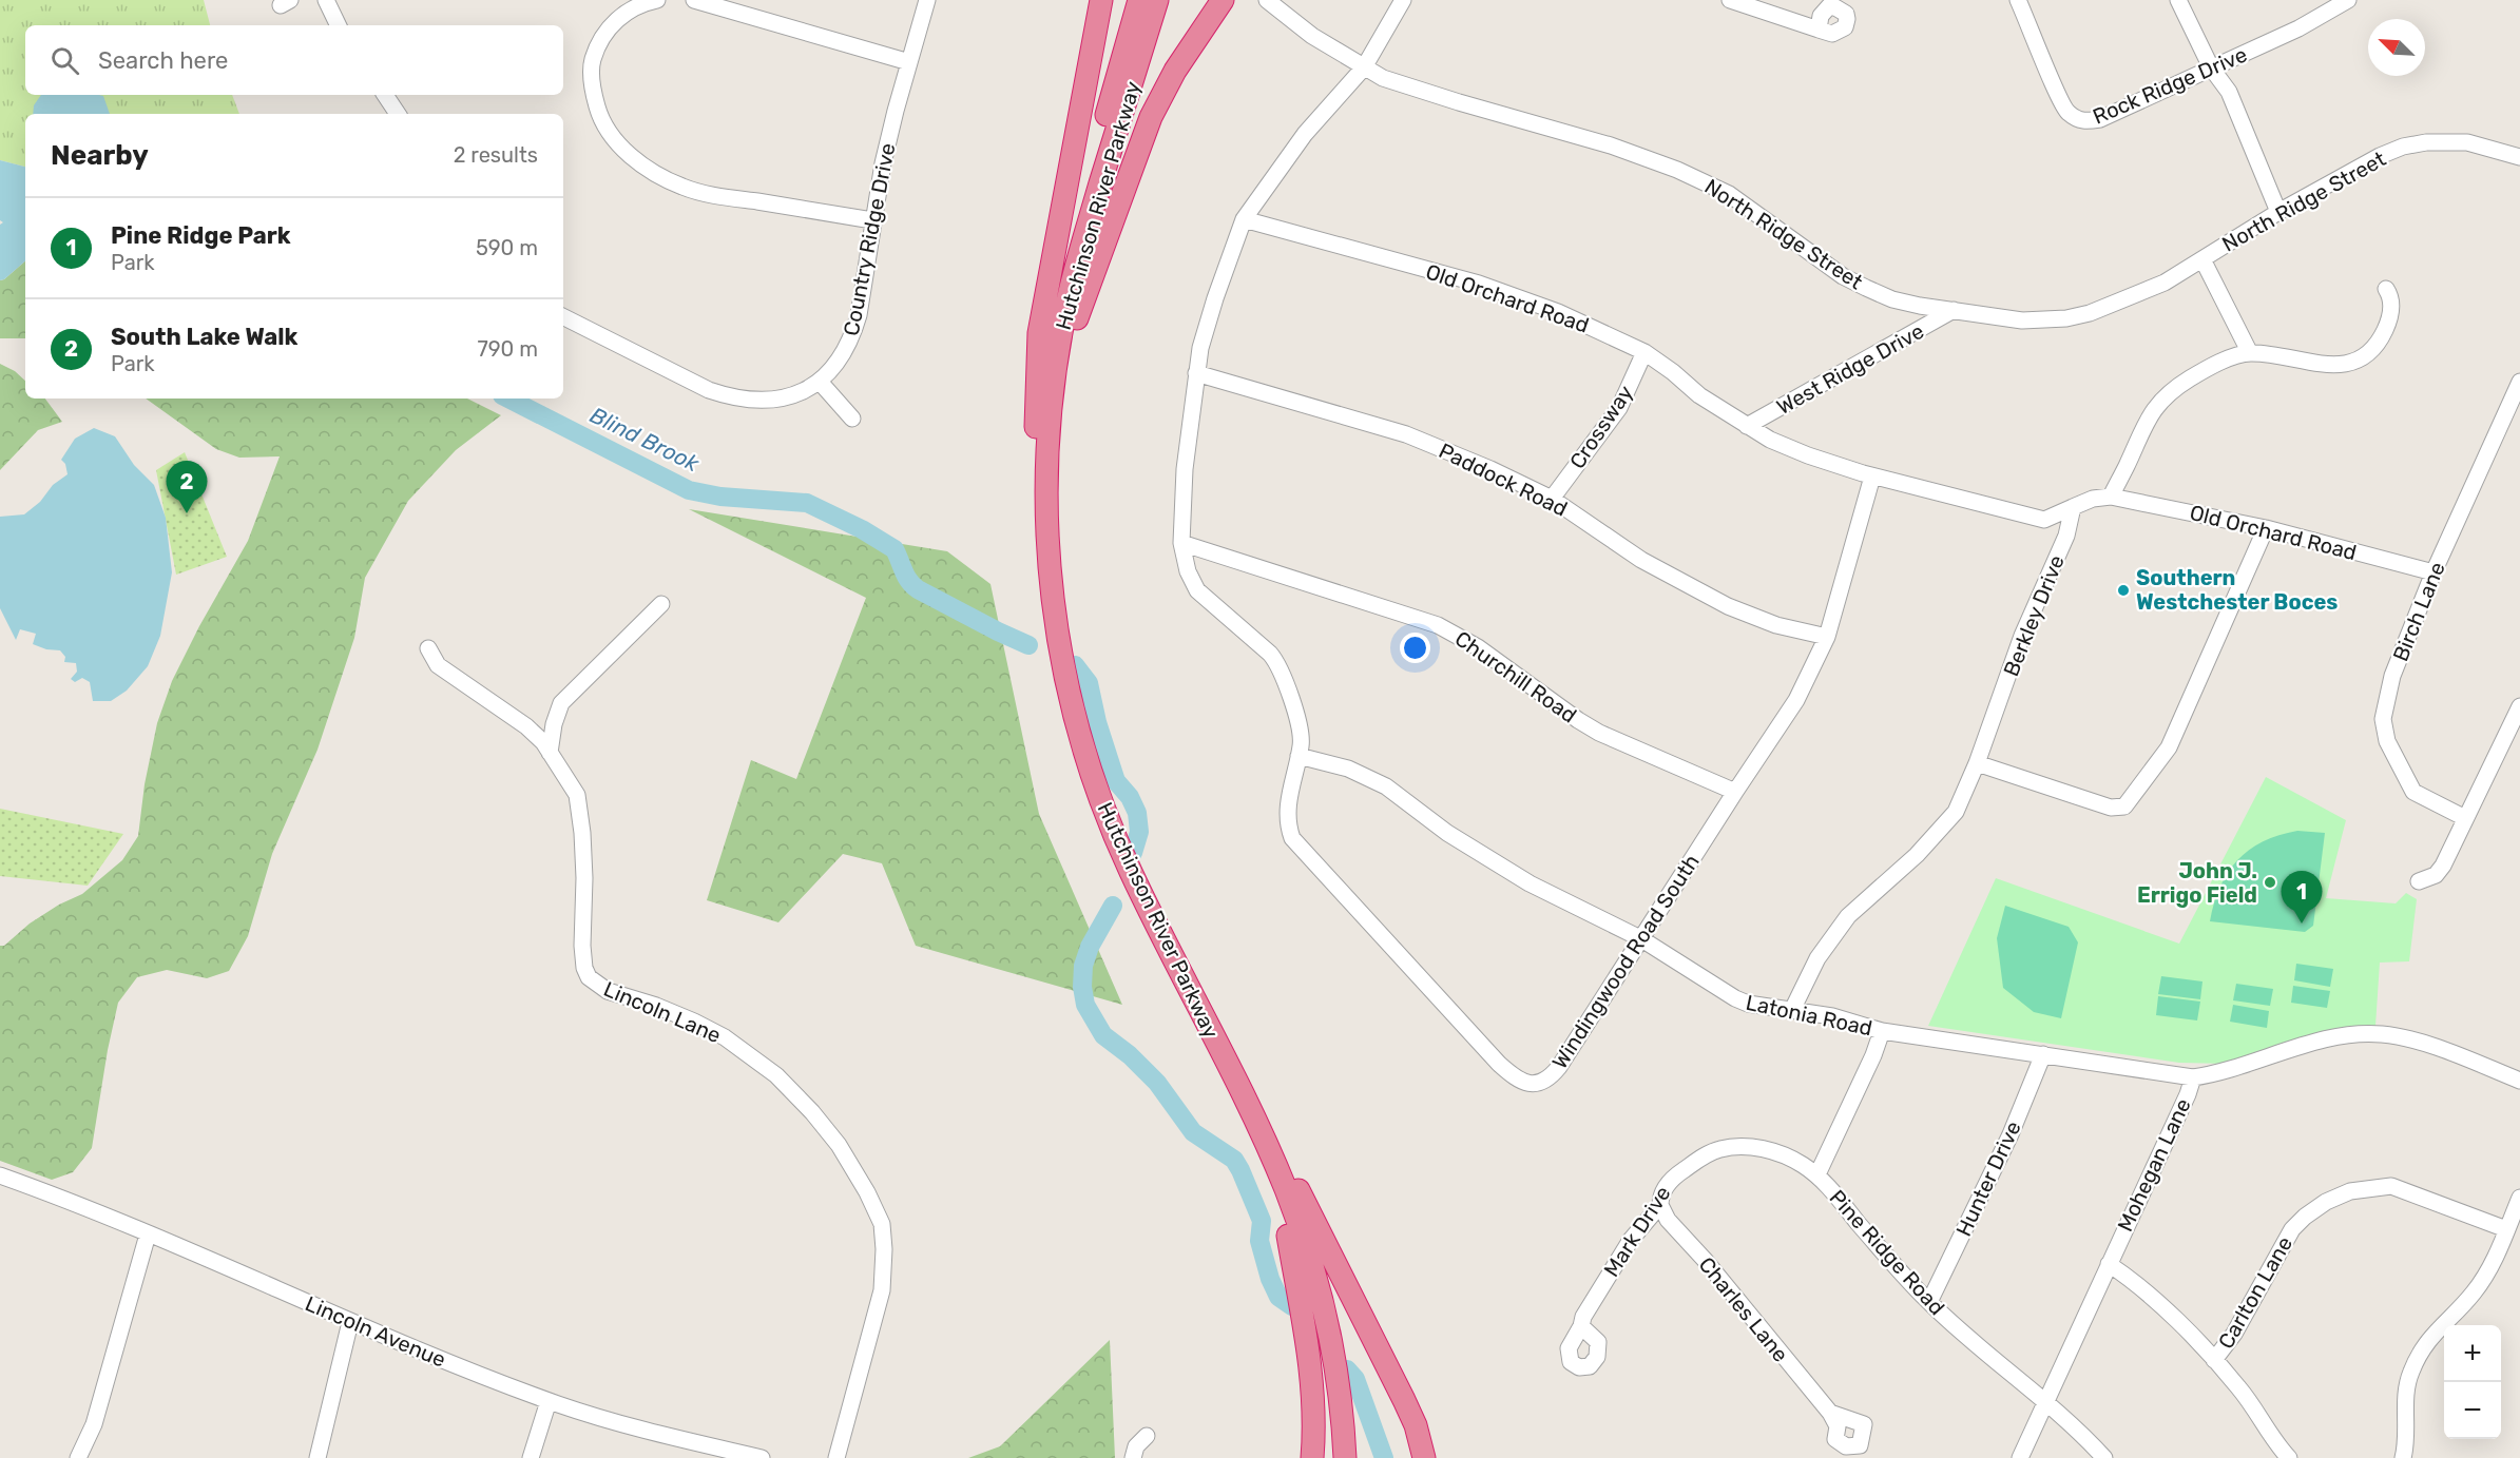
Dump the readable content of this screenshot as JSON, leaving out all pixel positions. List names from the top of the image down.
{
  "streets": {
    "highway": ["Hutchinson River Parkway"],
    "street": [
      "Rock Ridge Drive",
      "North Ridge Street",
      "Country Ridge Drive",
      "Old Orchard Road",
      "West Ridge Drive",
      "Crossway",
      "Paddock Road",
      "Birch Lane",
      "Berkley Drive",
      "Churchill Road",
      "Windingwood Road South",
      "Lincoln Lane",
      "Latonia Road",
      "Mohegan Lane",
      "Hunter Drive",
      "Mark Drive",
      "Pine Ridge Road",
      "Carlton Lane",
      "Charles Lane",
      "Lincoln Avenue"
    ]
  },
  "crossings": [
    ["North Ridge Street", "West Ridge Drive"],
    ["Old Orchard Road", "West Ridge Drive"],
    ["Old Orchard Road", "Crossway"],
    ["Old Orchard Road", "Birch Lane"],
    ["Old Orchard Road", "Berkley Drive"],
    ["Old Orchard Road", "Windingwood Road South"],
    ["Crossway", "Paddock Road"],
    ["Paddock Road", "Windingwood Road South"],
    ["Berkley Drive", "Latonia Road"],
    ["Churchill Road", "Windingwood Road South"],
    ["Windingwood Road South", "Latonia Road"],
    ["Latonia Road", "Mohegan Lane"],
    ["Latonia Road", "Hunter Drive"],
    ["Latonia Road", "Pine Ridge Road"],
    ["Mohegan Lane", "Pine Ridge Road"],
    ["Hunter Drive", "Pine Ridge Road"],
    ["Mark Drive", "Pine Ridge Road"],
    ["Mark Drive", "Charles Lane"]
  ],
  "water": ["Blind Brook"],
  "places": ["Southern Westchester Boces", "John J. Errigo Field"],
  "north": "top left",
  "page": {
    "search": "Search here",
    "heading": ["Nearby", "2 results"],
    "list": [
      {
        "mark": "1",
        "name": "Pine Ridge Park",
        "note": "Park",
        "value": "590 m"
      },
      {
        "mark": "2",
        "name": "South Lake Walk",
        "note": "Park",
        "value": "790 m"
      }
    ],
    "pins": ["2", "1"],
    "map_buttons": ["+", "−"]
  }
}
